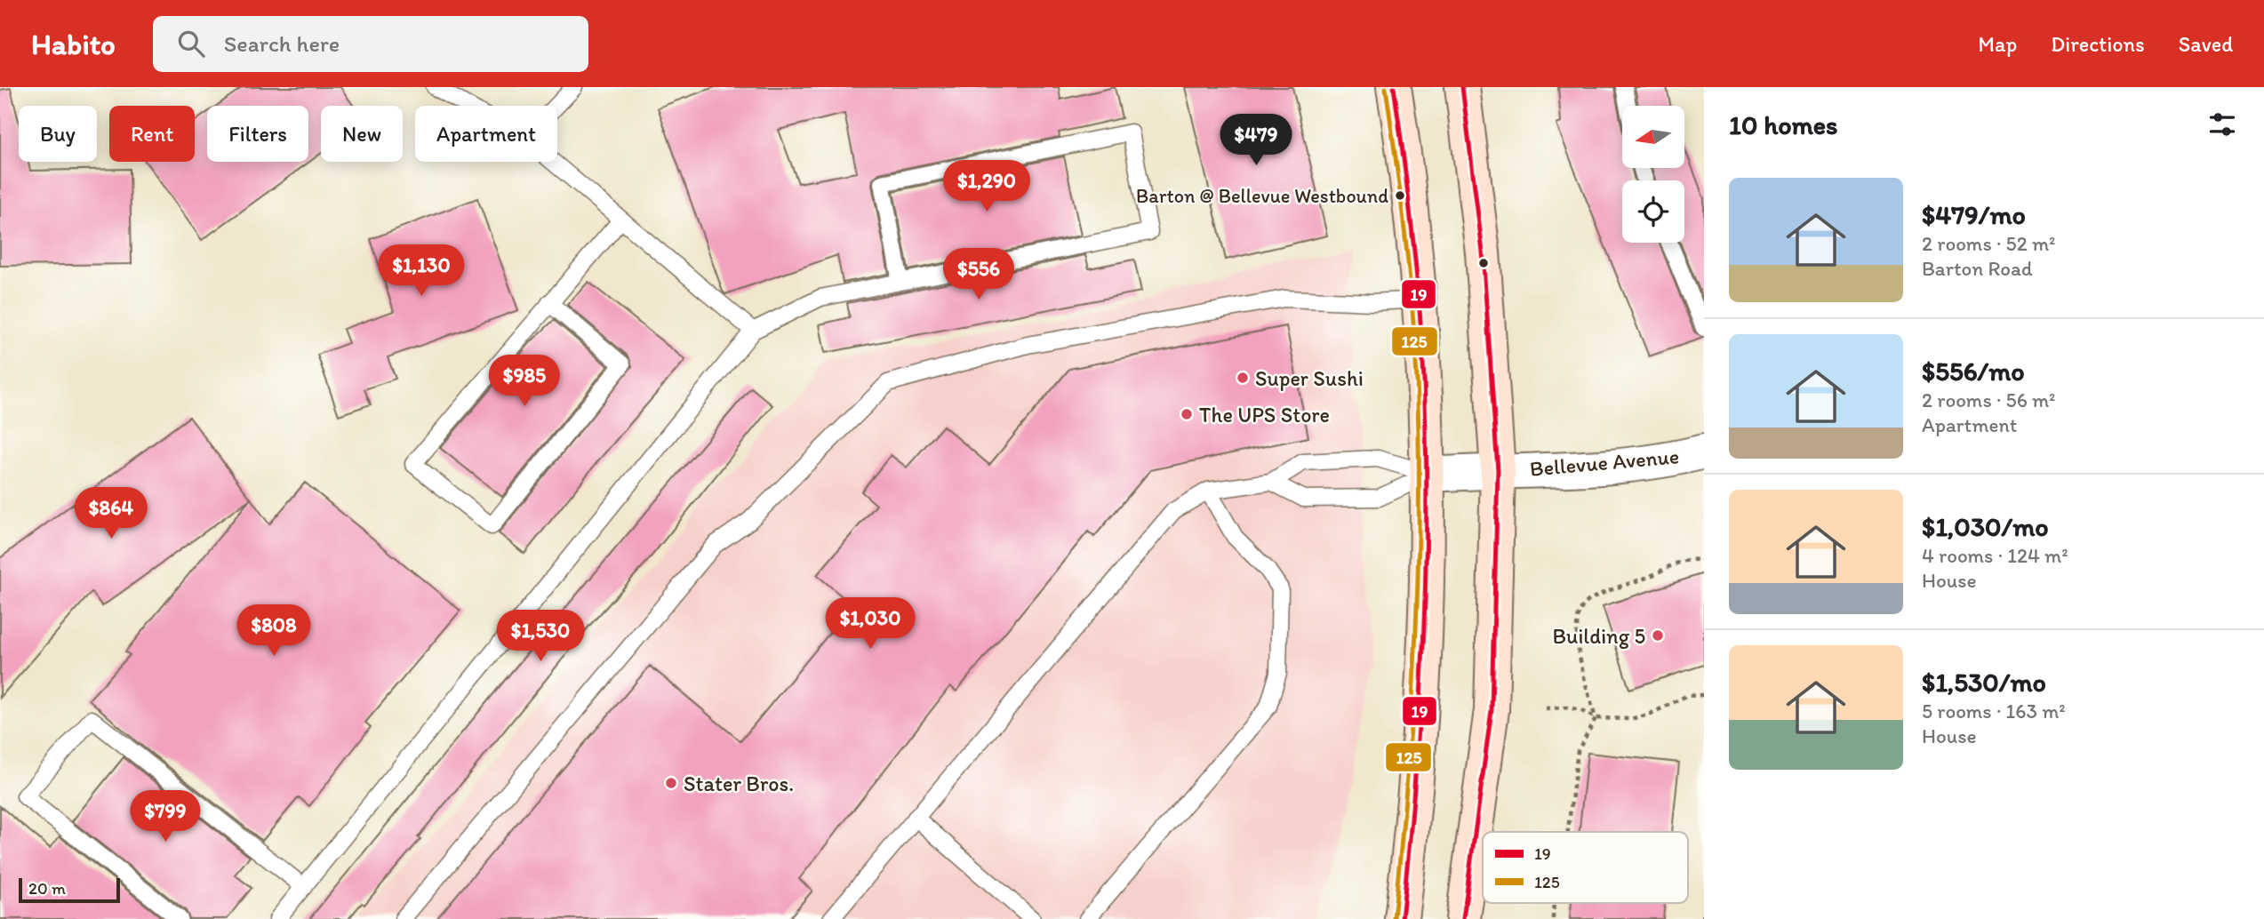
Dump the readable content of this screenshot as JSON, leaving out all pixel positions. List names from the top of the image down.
{
  "streets": {
    "street": ["Bellevue Avenue"]
  },
  "places": [
    "Barton @ Bellevue Westbound",
    "Super Sushi",
    "The UPS Store",
    "Building 5",
    "Stater Bros."
  ],
  "lines": ["transit line 19", "transit line 125"],
  "legend": ["19", "125"],
  "scale_bar": "20 m",
  "north": "left",
  "page": {
    "header": "Habito",
    "search": "Search here",
    "nav": ["Map", "Directions", "Saved"],
    "heading": "10 homes",
    "chip": [
      "Buy",
      "Rent",
      "Filters",
      "New",
      "Apartment"
    ],
    "price": [
      "$479",
      "$1,290",
      "$1,130",
      "$556",
      "$985",
      "$864",
      "$1,030",
      "$808",
      "$1,530",
      "$799"
    ],
    "list": [
      {
        "name": "$479/mo",
        "note": "2 rooms · 52 m² · Barton Road"
      },
      {
        "name": "$556/mo",
        "note": "2 rooms · 56 m² · Apartment"
      },
      {
        "name": "$1,030/mo",
        "note": "4 rooms · 124 m² · House"
      },
      {
        "name": "$1,530/mo",
        "note": "5 rooms · 163 m² · House"
      }
    ],
    "scale": "20 m"
  }
}
